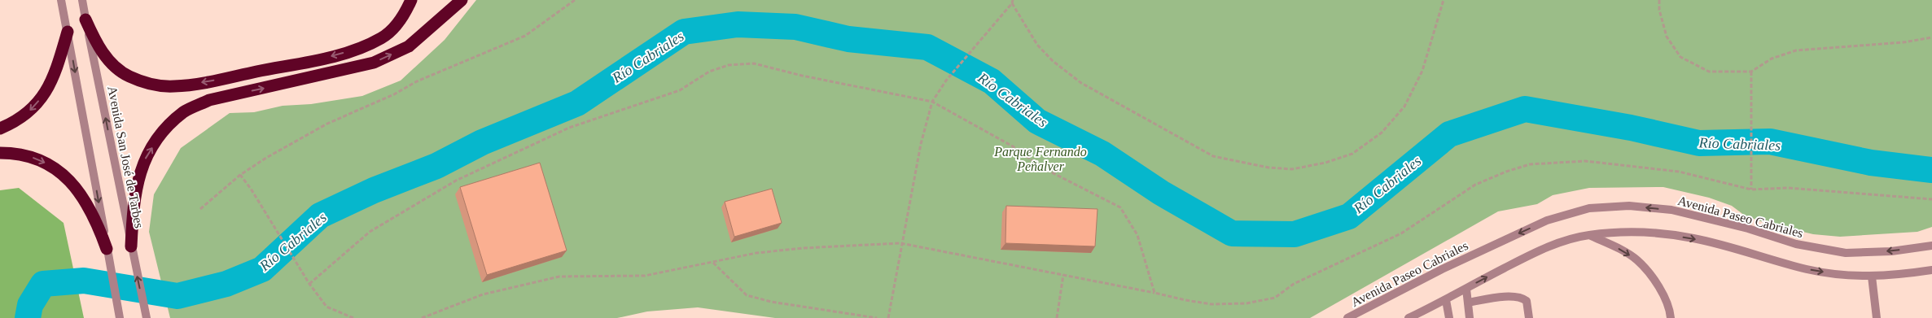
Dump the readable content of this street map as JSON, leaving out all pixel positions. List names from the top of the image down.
{
  "streets": {
    "street": ["Avenida San José de Tarbes", "Avenida Paseo Cabriales"]
  },
  "water": ["Río Cabriales"],
  "parks": ["Parque Fernando Peñalver"]
}
